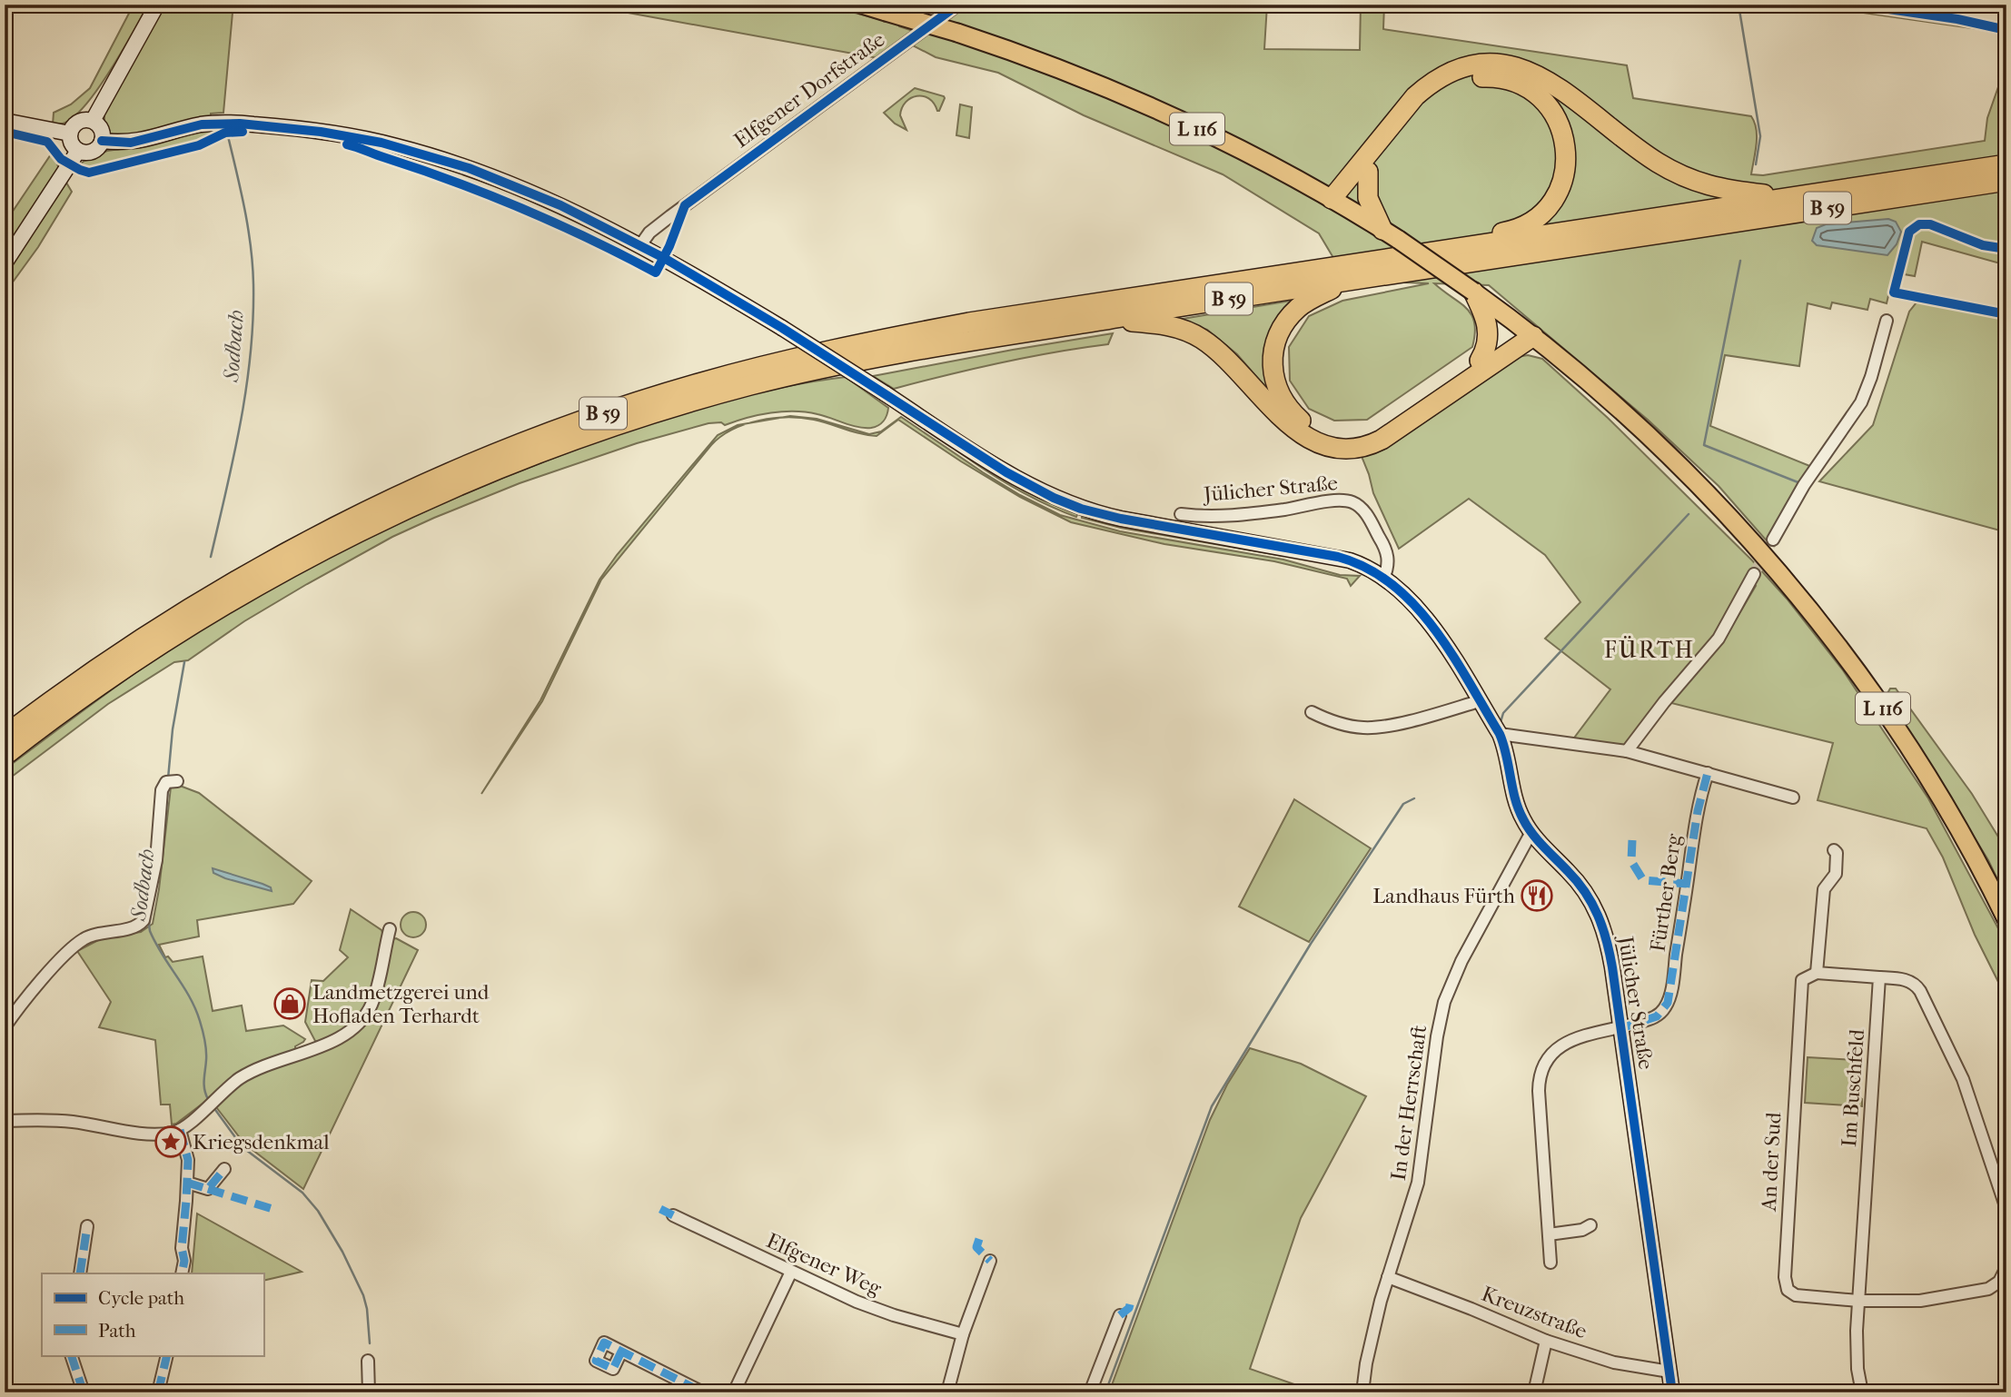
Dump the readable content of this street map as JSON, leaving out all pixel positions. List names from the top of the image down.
{
  "streets": {
    "highway": ["B 59"],
    "main road": ["L 116"],
    "street": [
      "Elfgener Dorfstraße",
      "Jülicher Straße",
      "Fürther Berg",
      "Im Buschfeld",
      "In der Herrschaft",
      "An der Sud",
      "Elfgener Weg",
      "Kreuzstraße"
    ]
  },
  "crossings": [
    ["Jülicher Straße", "Fürther Berg"],
    ["Jülicher Straße", "In der Herrschaft"],
    ["Jülicher Straße", "Kreuzstraße"],
    ["Im Buschfeld", "An der Sud"],
    ["In der Herrschaft", "Kreuzstraße"]
  ],
  "districts": ["FÜRTH"],
  "water": ["Sodbach"],
  "places": {
    "restaurant": ["Landhaus Fürth"],
    "shop": ["Landmetzgerei und Hofladen Terhardt"],
    "place": ["Kriegsdenkmal"]
  },
  "legend": ["Cycle path", "Path"]
}
